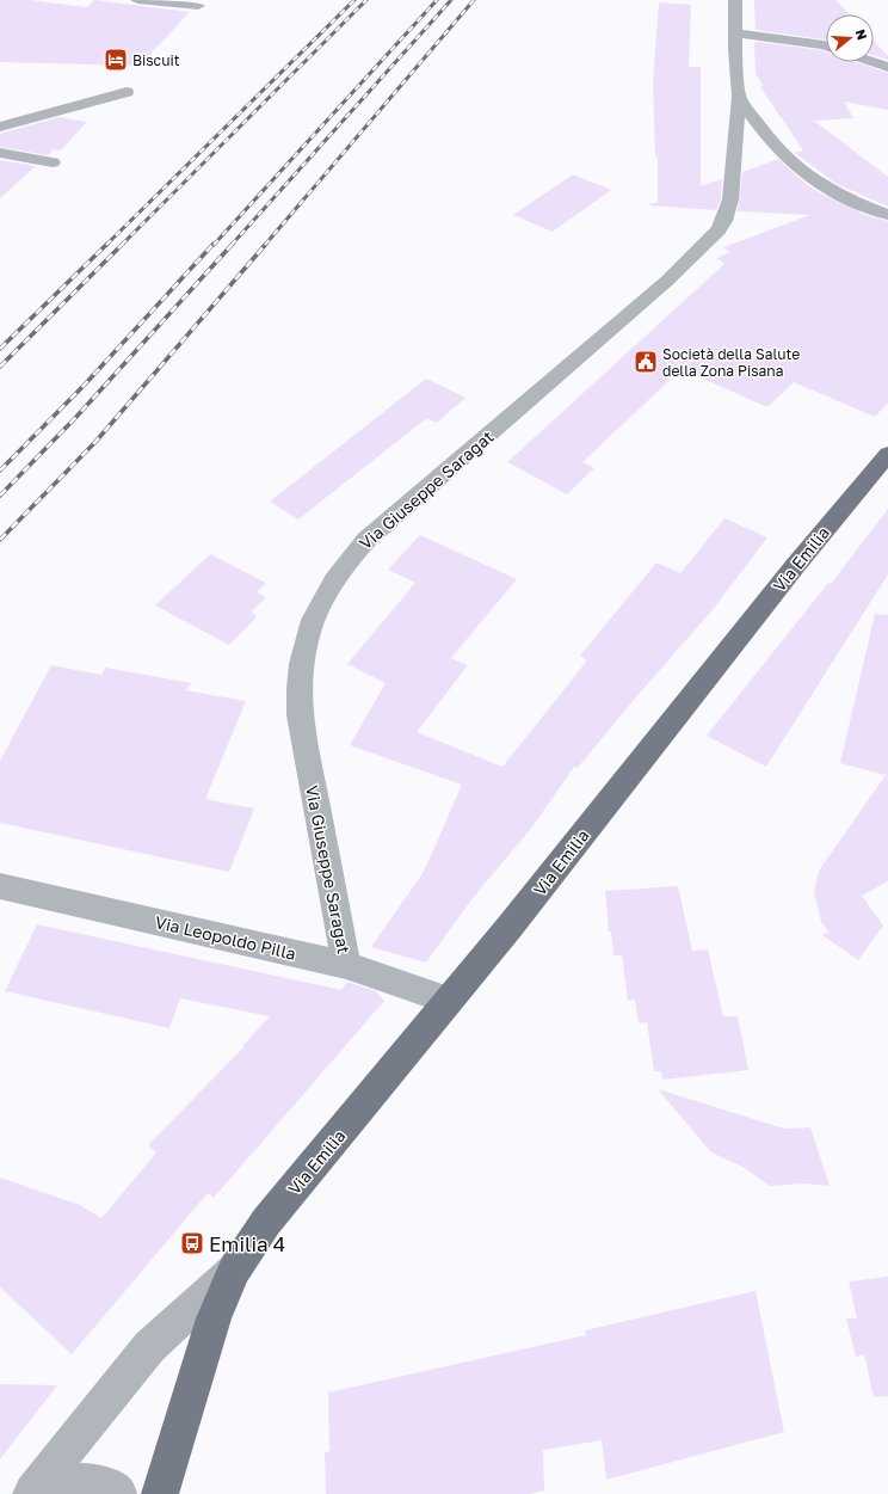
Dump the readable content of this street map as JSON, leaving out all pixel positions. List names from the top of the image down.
{
  "streets": {
    "main road": ["Via Emilia"],
    "street": ["Via Giuseppe Saragat", "Via Leopoldo Pilla"]
  },
  "crossings": [
    ["Via Giuseppe Saragat", "Via Leopoldo Pilla"],
    ["Via Emilia", "Via Leopoldo Pilla"]
  ],
  "places": {
    "hotel": ["Biscuit"],
    "public building": ["Società della Salute della Zona Pisana"],
    "bus stop": ["Emilia 4"]
  },
  "north": "right"
}
